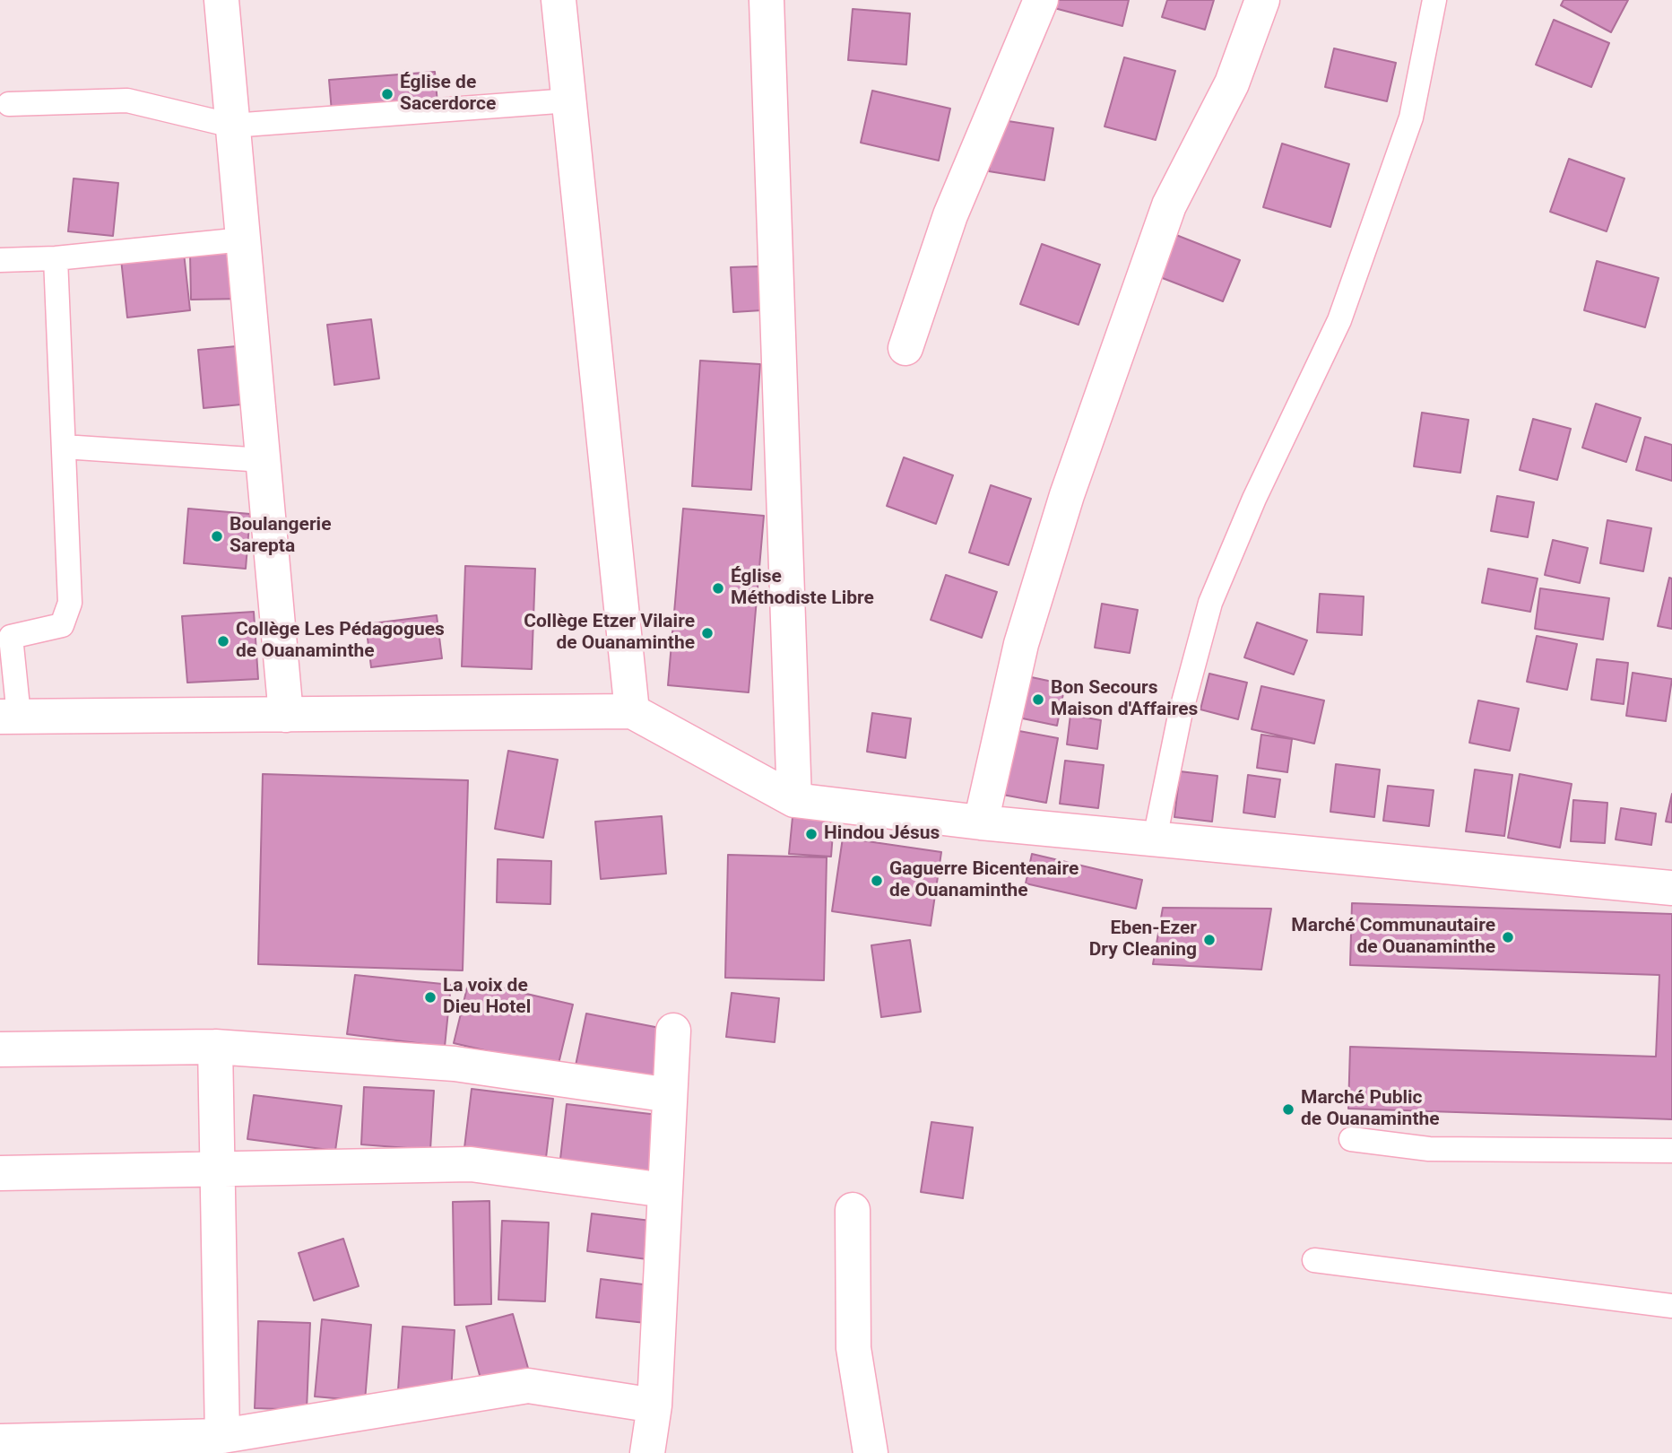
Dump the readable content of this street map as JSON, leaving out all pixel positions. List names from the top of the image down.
{
  "places": [
    "Église de Sacerdorce",
    "Boulangerie Sarepta",
    "Église Méthodiste Libre",
    "Collège Etzer Vilaire de Ouanaminthe",
    "Collège Les Pédagogues de Ouanaminthe",
    "Bon Secours Maison d'Affaires",
    "Hindou Jésus",
    "Gaguerre Bicentenaire de Ouanaminthe",
    "Marché Communautaire de Ouanaminthe",
    "Eben-Ezer Dry Cleaning",
    "La voix de Dieu Hotel",
    "Marché Public de Ouanaminthe"
  ]
}
